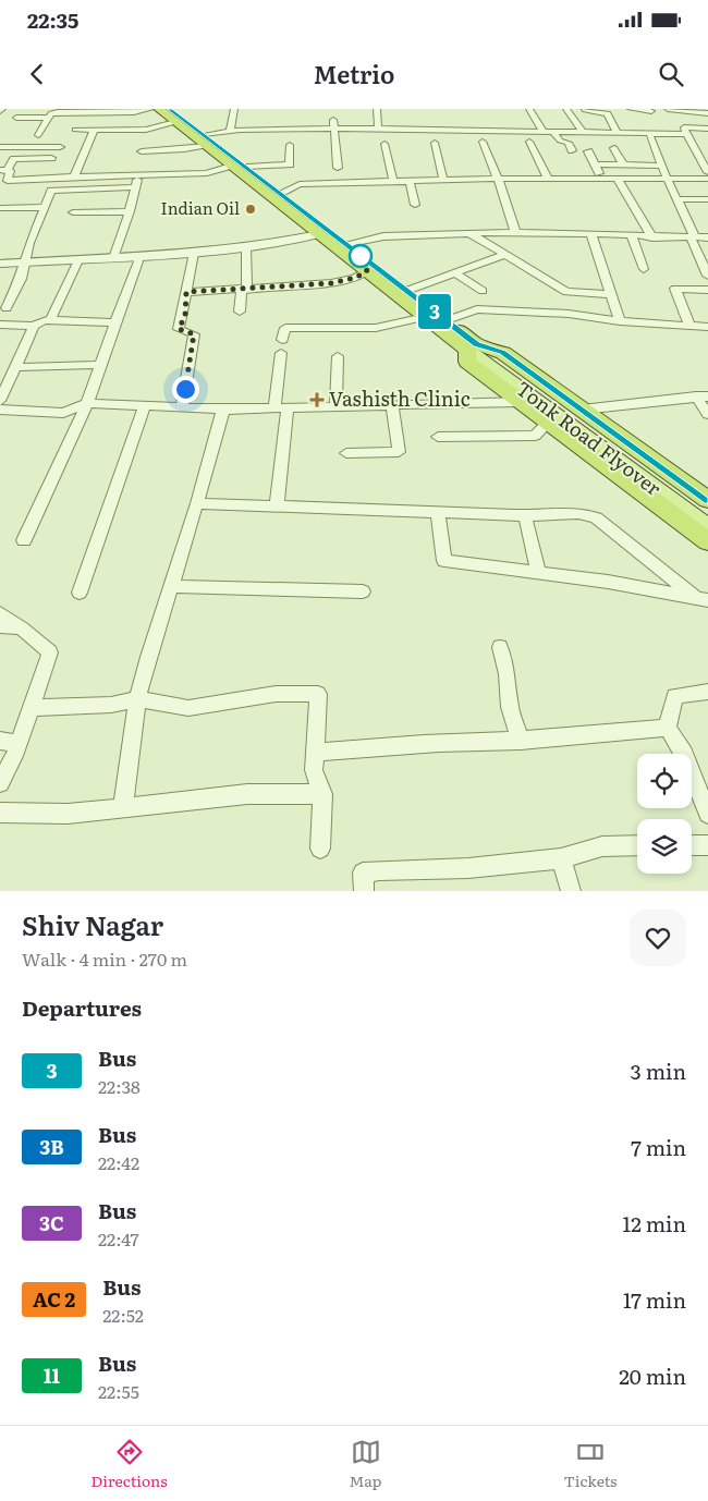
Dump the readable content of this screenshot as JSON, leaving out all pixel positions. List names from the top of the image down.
{
  "streets": {
    "main road": ["Tonk Road Flyover"]
  },
  "places": {
    "other": ["Indian Oil"],
    "health": ["Vashisth Clinic"]
  },
  "lines": ["bus line 3"],
  "page": {
    "status": "22:35",
    "header": "Metrio",
    "on_map": "3",
    "heading": [
      ["Shiv Nagar", "Walk · 4 min · 270 m"],
      "Departures"
    ],
    "list": [
      {
        "mark": "3",
        "name": "Bus",
        "note": "22:38",
        "value": "3 min"
      },
      {
        "mark": "3B",
        "name": "Bus",
        "note": "22:42",
        "value": "7 min"
      },
      {
        "mark": "3C",
        "name": "Bus",
        "note": "22:47",
        "value": "12 min"
      },
      {
        "mark": "AC 2",
        "name": "Bus",
        "note": "22:52",
        "value": "17 min"
      },
      {
        "mark": "11",
        "name": "Bus",
        "note": "22:55",
        "value": "20 min"
      }
    ],
    "tabs": ["Directions", "Map", "Tickets"]
  }
}
